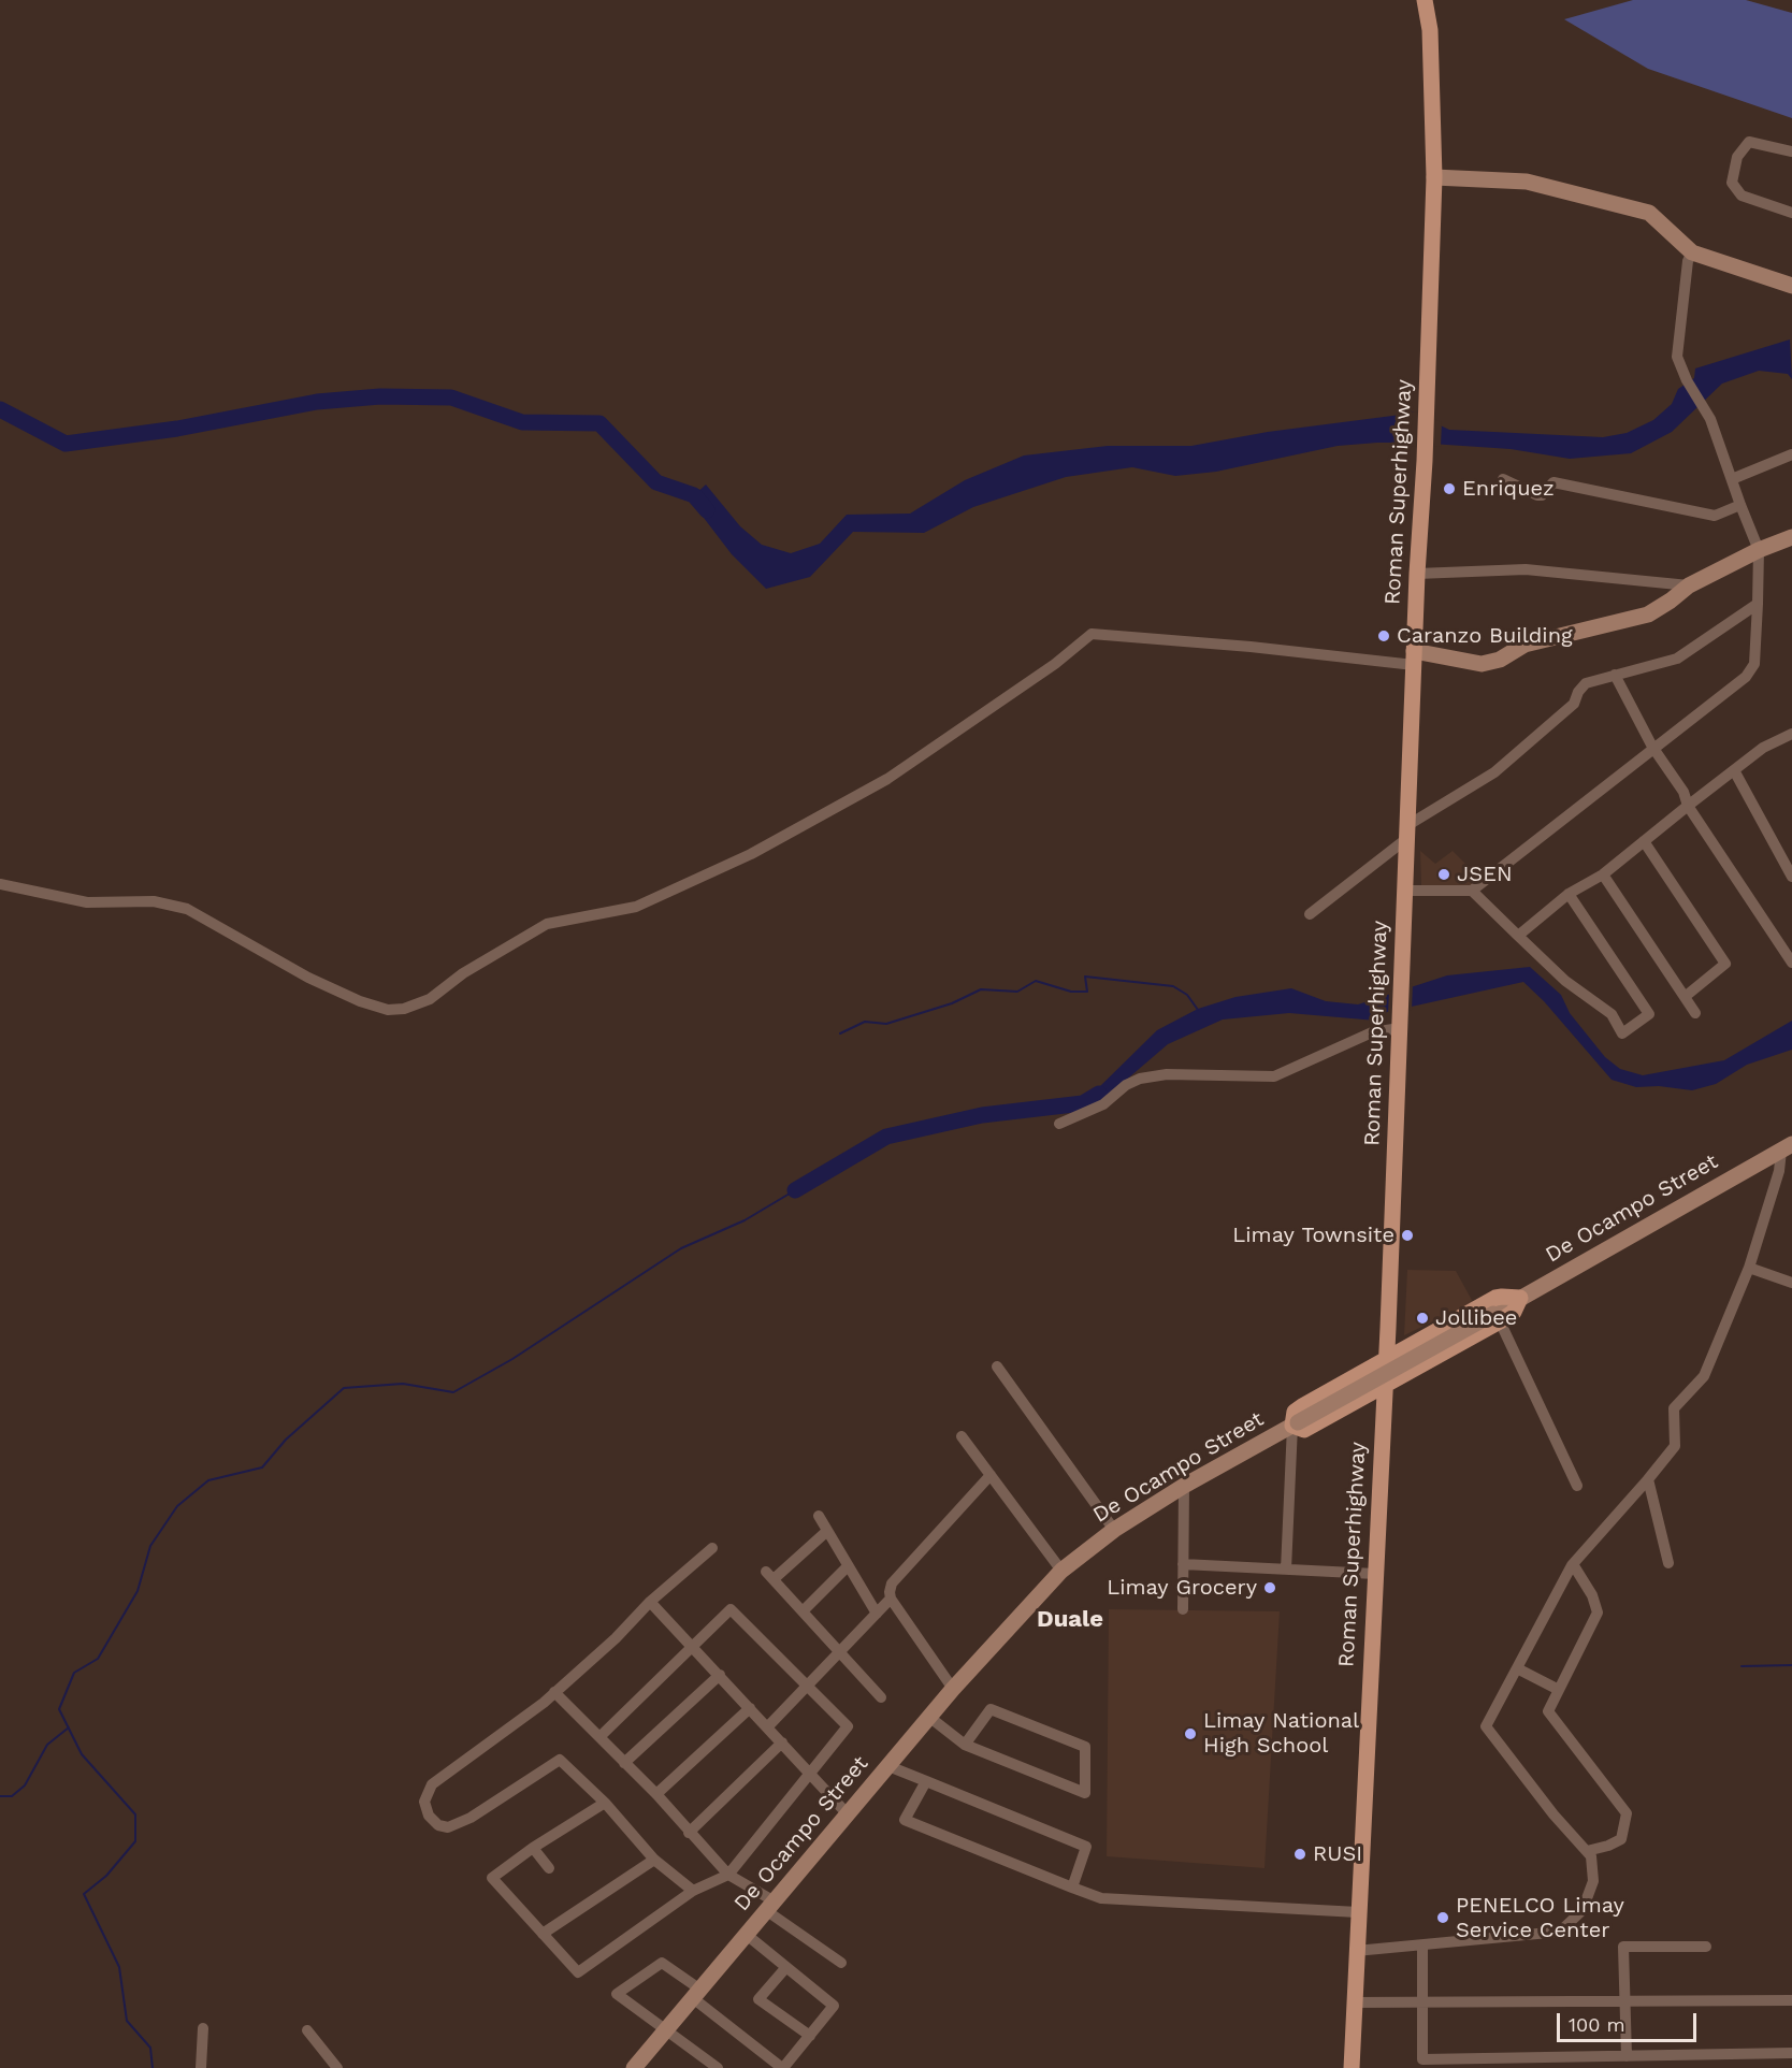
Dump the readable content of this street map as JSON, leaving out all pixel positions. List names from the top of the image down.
{
  "streets": {
    "main road": ["Roman Superhighway"],
    "street": ["De Ocampo Street"]
  },
  "districts": ["Duale"],
  "places": [
    "Enriquez",
    "Caranzo Building",
    "JSEN",
    "Limay Townsite",
    "Jollibee",
    "Limay Grocery",
    "Limay National High School",
    "RUSI",
    "PENELCO Limay Service Center"
  ],
  "scale_bar": "100 m"
}
